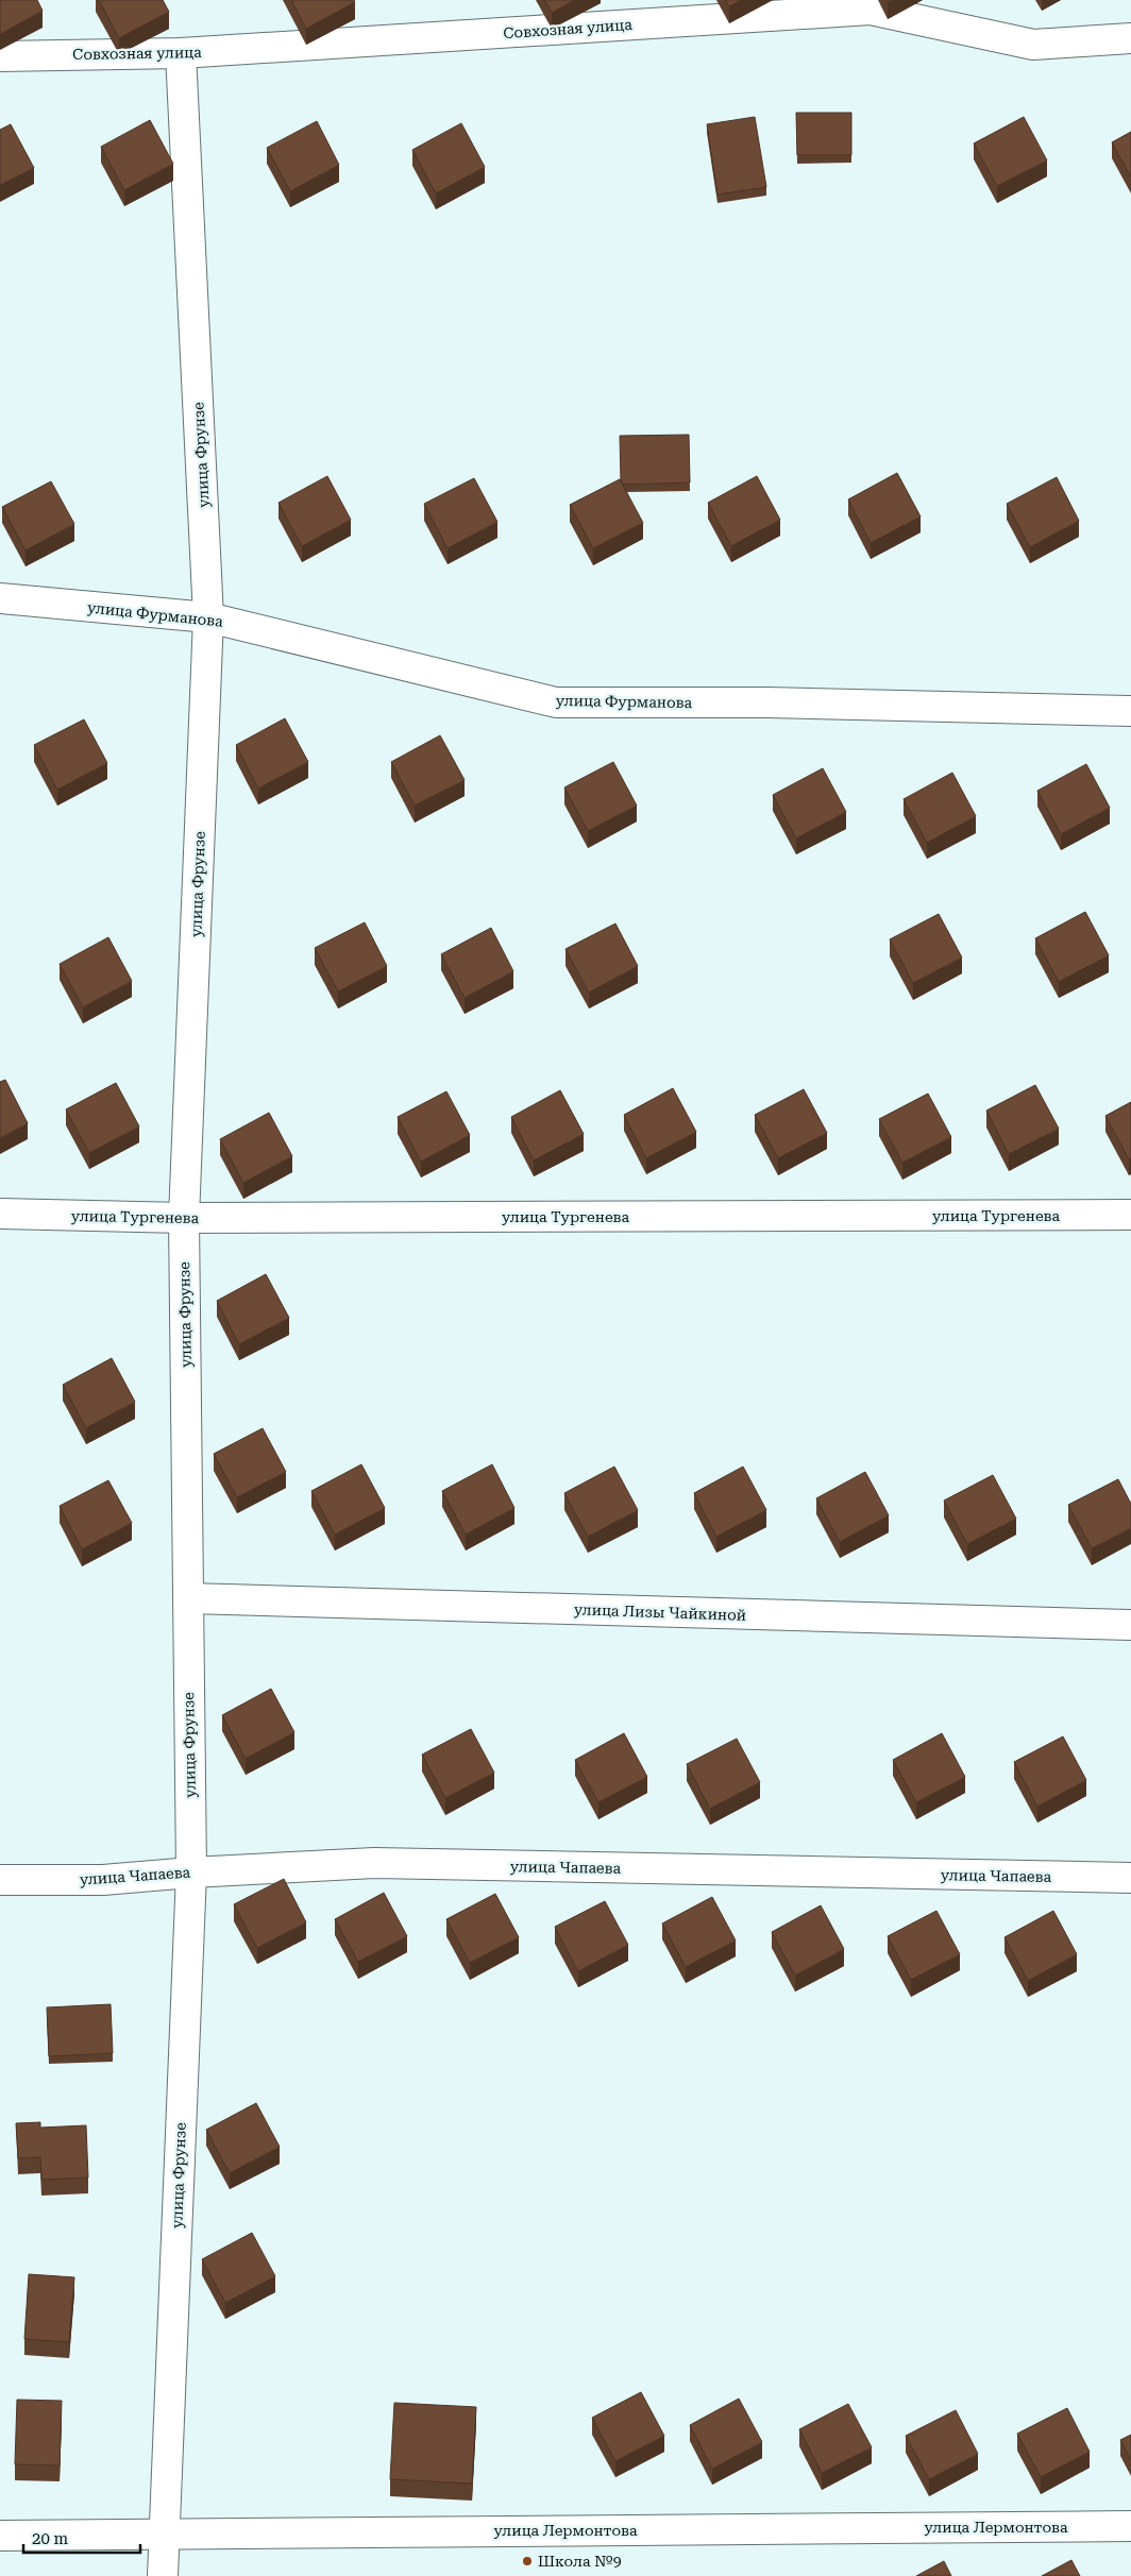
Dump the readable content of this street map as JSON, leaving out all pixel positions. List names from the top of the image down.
{
  "streets": {
    "street": [
      "Совхозная улица",
      "улица Фрунзе",
      "улица Фурманова",
      "улица Тургенева",
      "улица Лизы Чайкиной",
      "улица Чапаева",
      "улица Лермонтова"
    ]
  },
  "crossings": [
    ["Совхозная улица", "улица Фрунзе"],
    ["улица Фрунзе", "улица Фурманова"],
    ["улица Фрунзе", "улица Тургенева"],
    ["улица Фрунзе", "улица Лизы Чайкиной"],
    ["улица Фрунзе", "улица Чапаева"],
    ["улица Фрунзе", "улица Лермонтова"]
  ],
  "places": ["Школа №9"],
  "scale_bar": "20 m"
}
